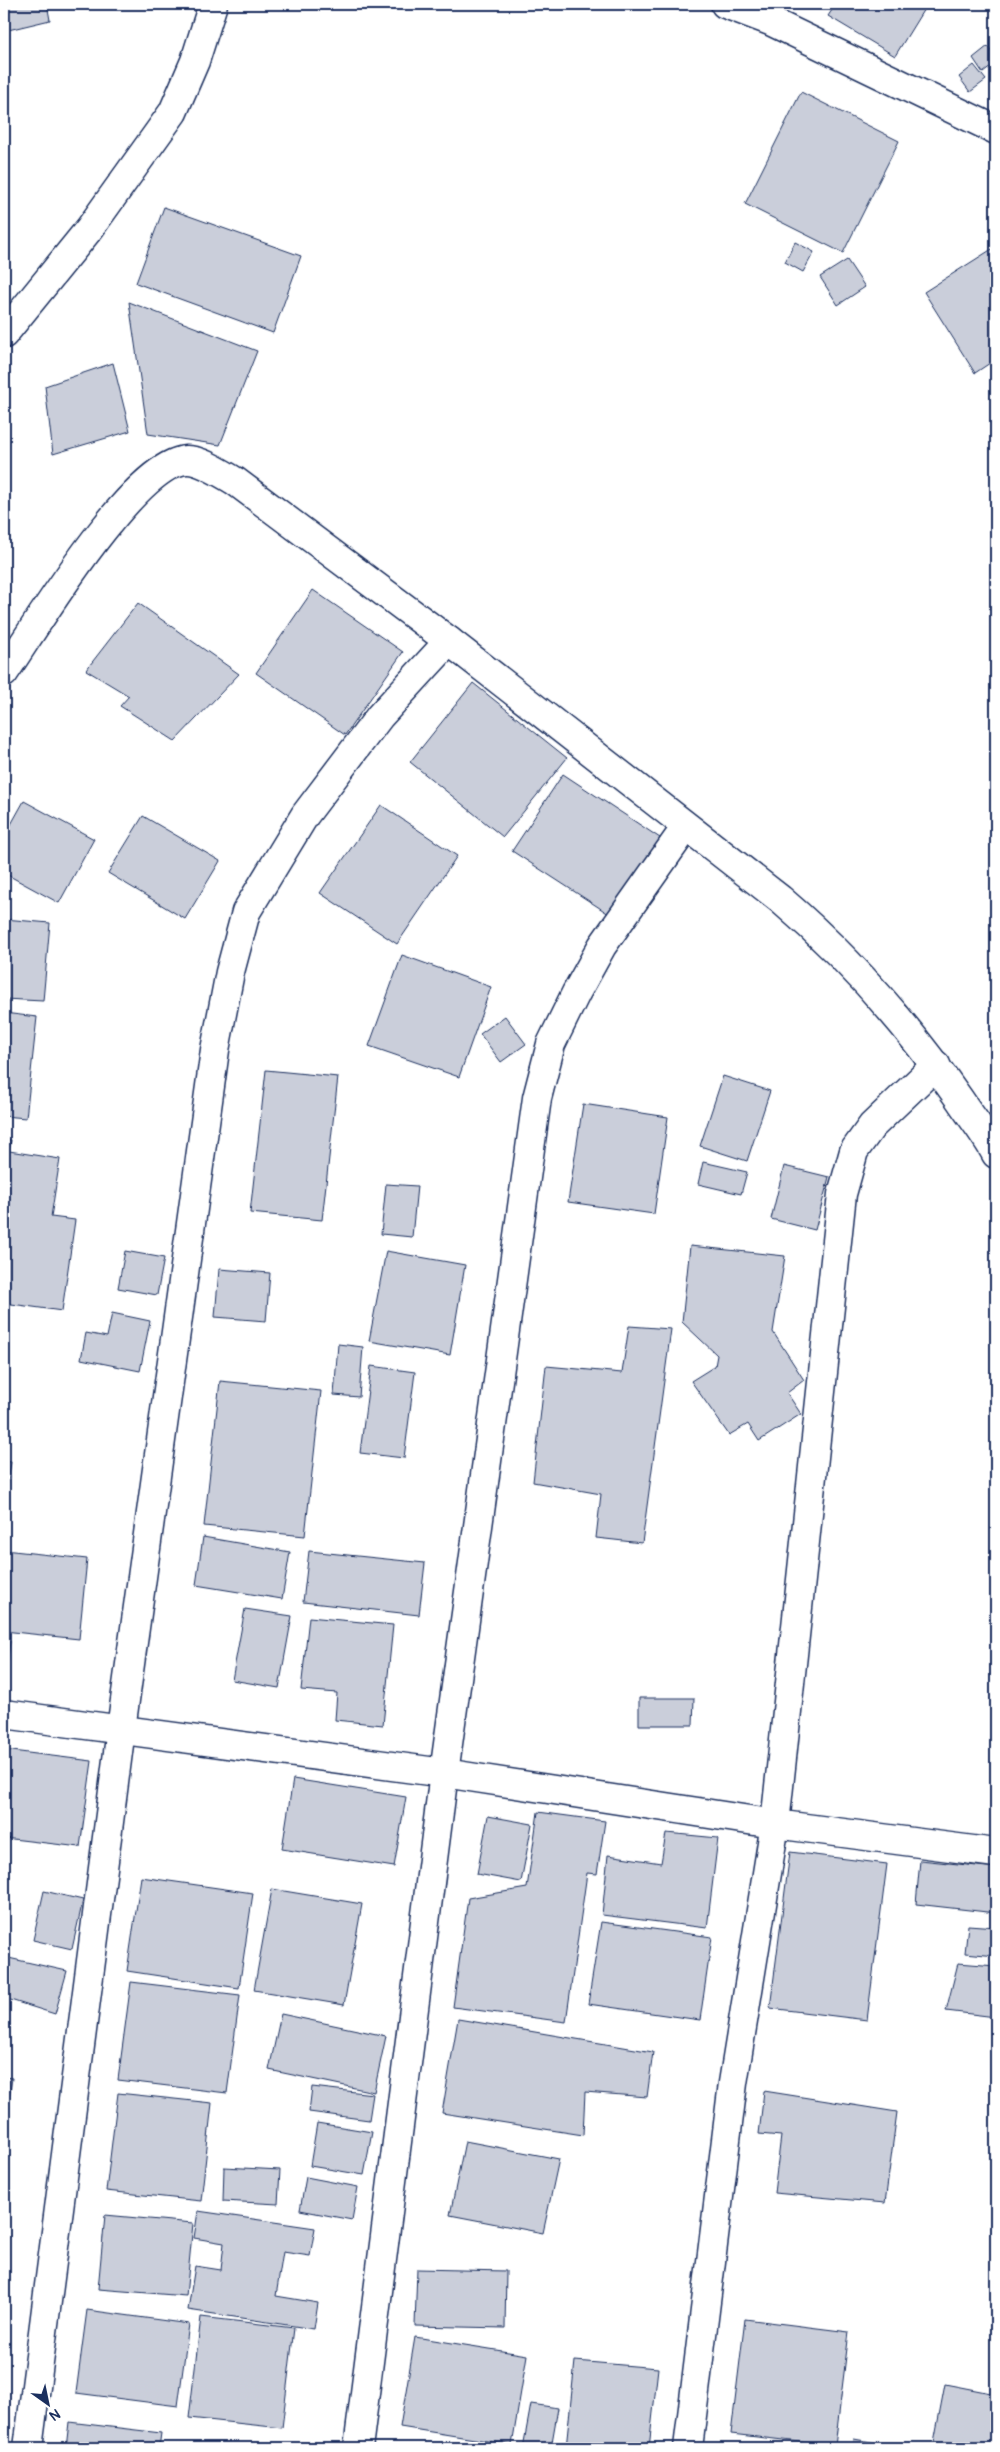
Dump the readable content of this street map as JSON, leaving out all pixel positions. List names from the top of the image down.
{
  "north": "bottom right"
}
